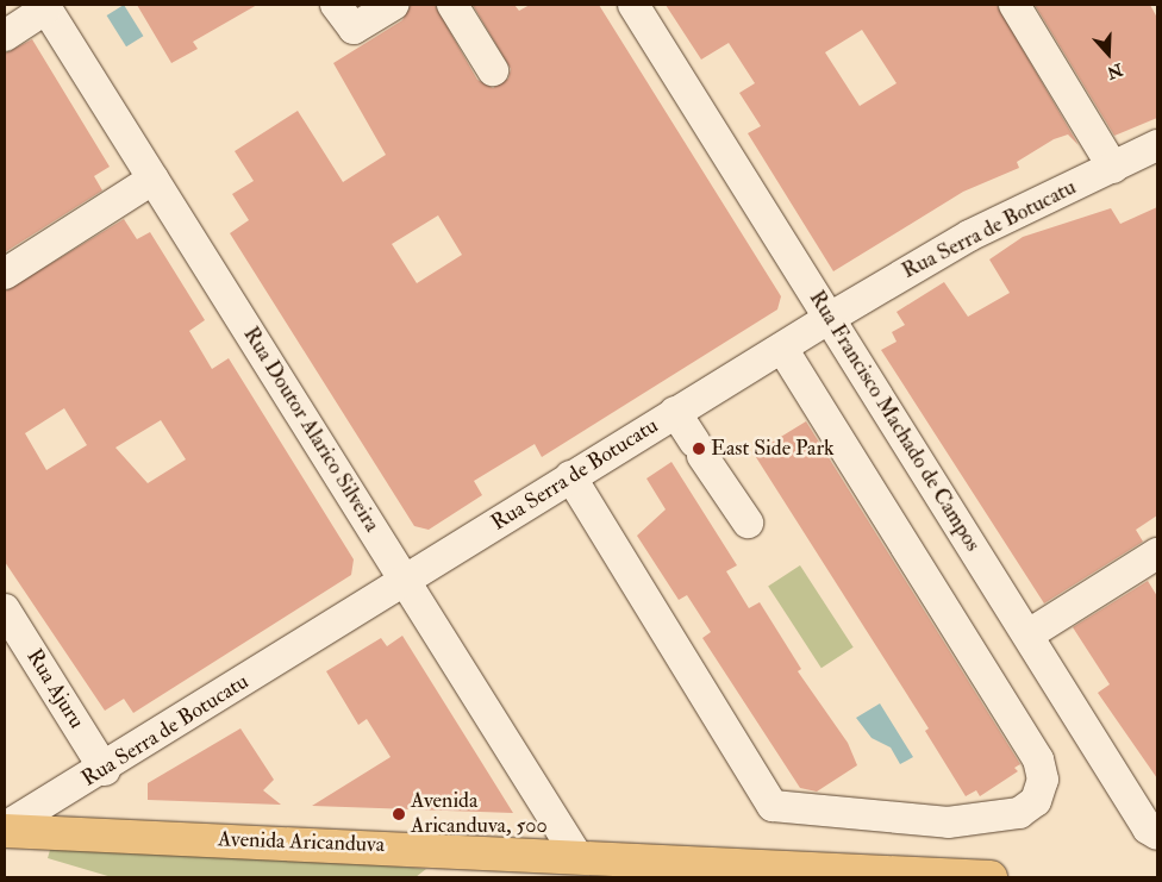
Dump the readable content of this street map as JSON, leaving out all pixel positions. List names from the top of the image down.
{
  "streets": {
    "main road": ["Avenida Aricanduva"],
    "street": [
      "Rua Serra de Botucatu",
      "Rua Francisco Machado de Campos",
      "Rua Doutor Alarico Silveira",
      "Rua Ajuru"
    ]
  },
  "crossings": [
    ["Rua Serra de Botucatu", "Rua Francisco Machado de Campos"],
    ["Rua Serra de Botucatu", "Rua Doutor Alarico Silveira"],
    ["Rua Serra de Botucatu", "Rua Ajuru"],
    ["Rua Serra de Botucatu", "Avenida Aricanduva"],
    ["Rua Doutor Alarico Silveira", "Avenida Aricanduva"]
  ],
  "places": ["East Side Park", "Avenida Aricanduva, 500"],
  "north": "bottom"
}
